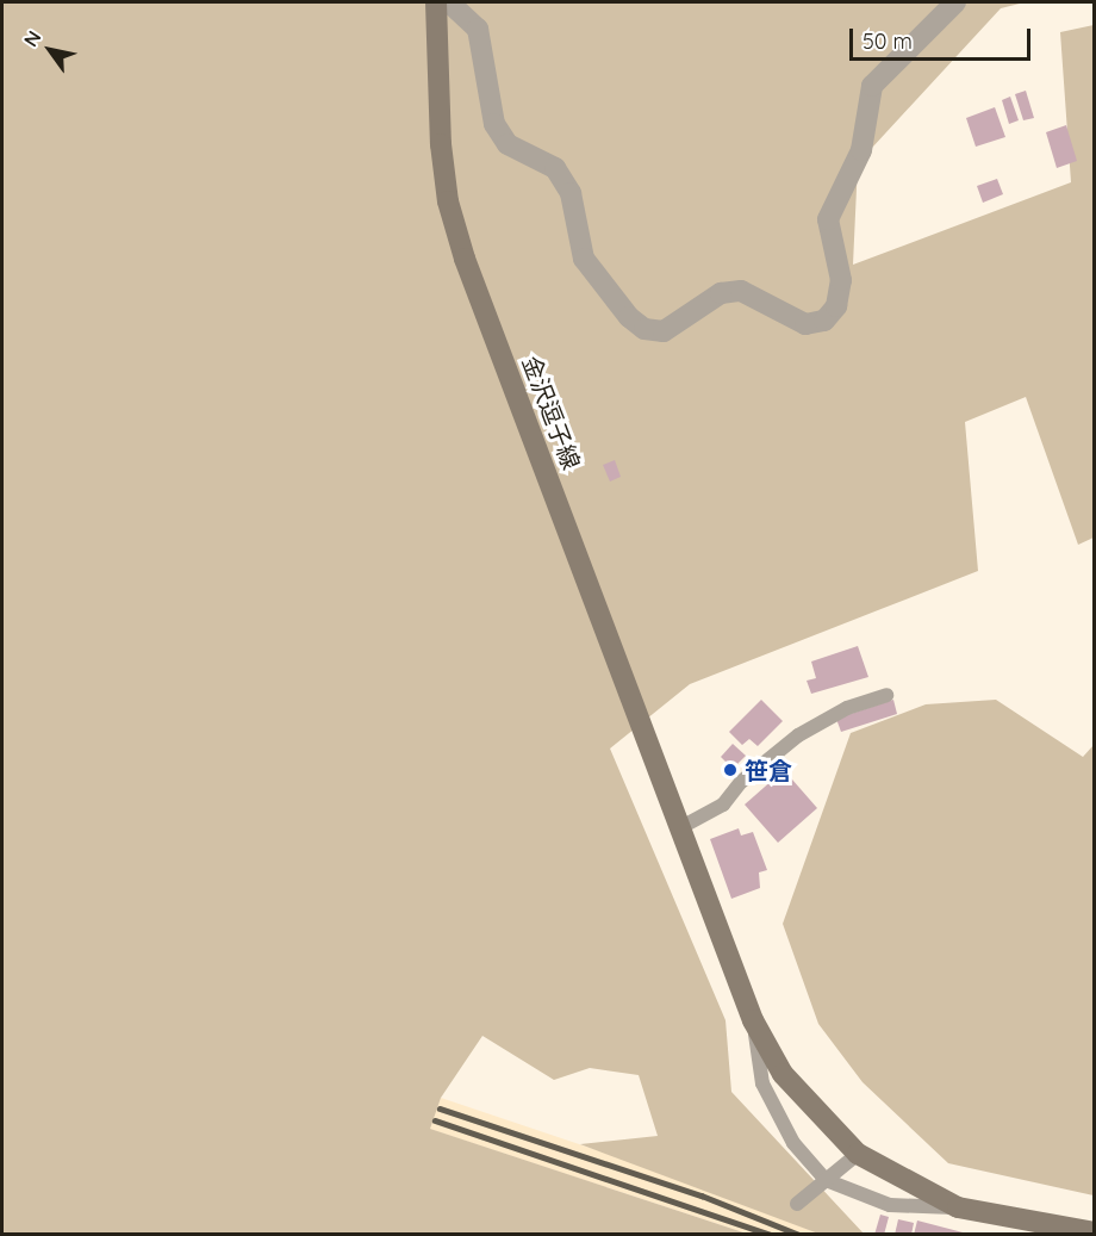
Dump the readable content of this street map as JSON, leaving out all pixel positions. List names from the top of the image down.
{
  "streets": {
    "main road": ["金沢逗子線"]
  },
  "places": ["笹倉"],
  "scale_bar": "50 m",
  "north": "top left"
}
